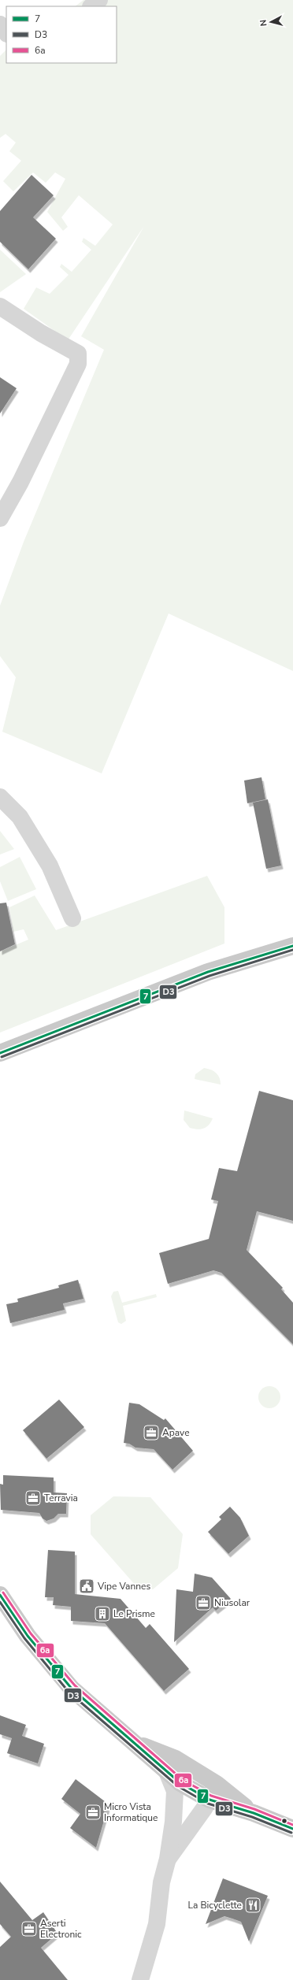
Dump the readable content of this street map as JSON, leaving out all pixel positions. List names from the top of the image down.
{
  "places": {
    "office": [
      "Apave",
      "Terravia",
      "Niusolar",
      "Micro Vista Informatique",
      "Aserti Electronic"
    ],
    "public building": ["Vipe Vannes"],
    "building": ["Le Prisme"],
    "restaurant": ["La Bicyclette"]
  },
  "lines": ["transit line 7", "transit line D3", "transit line 6a"],
  "legend": ["7", "D3", "6a"],
  "north": "left"
}
